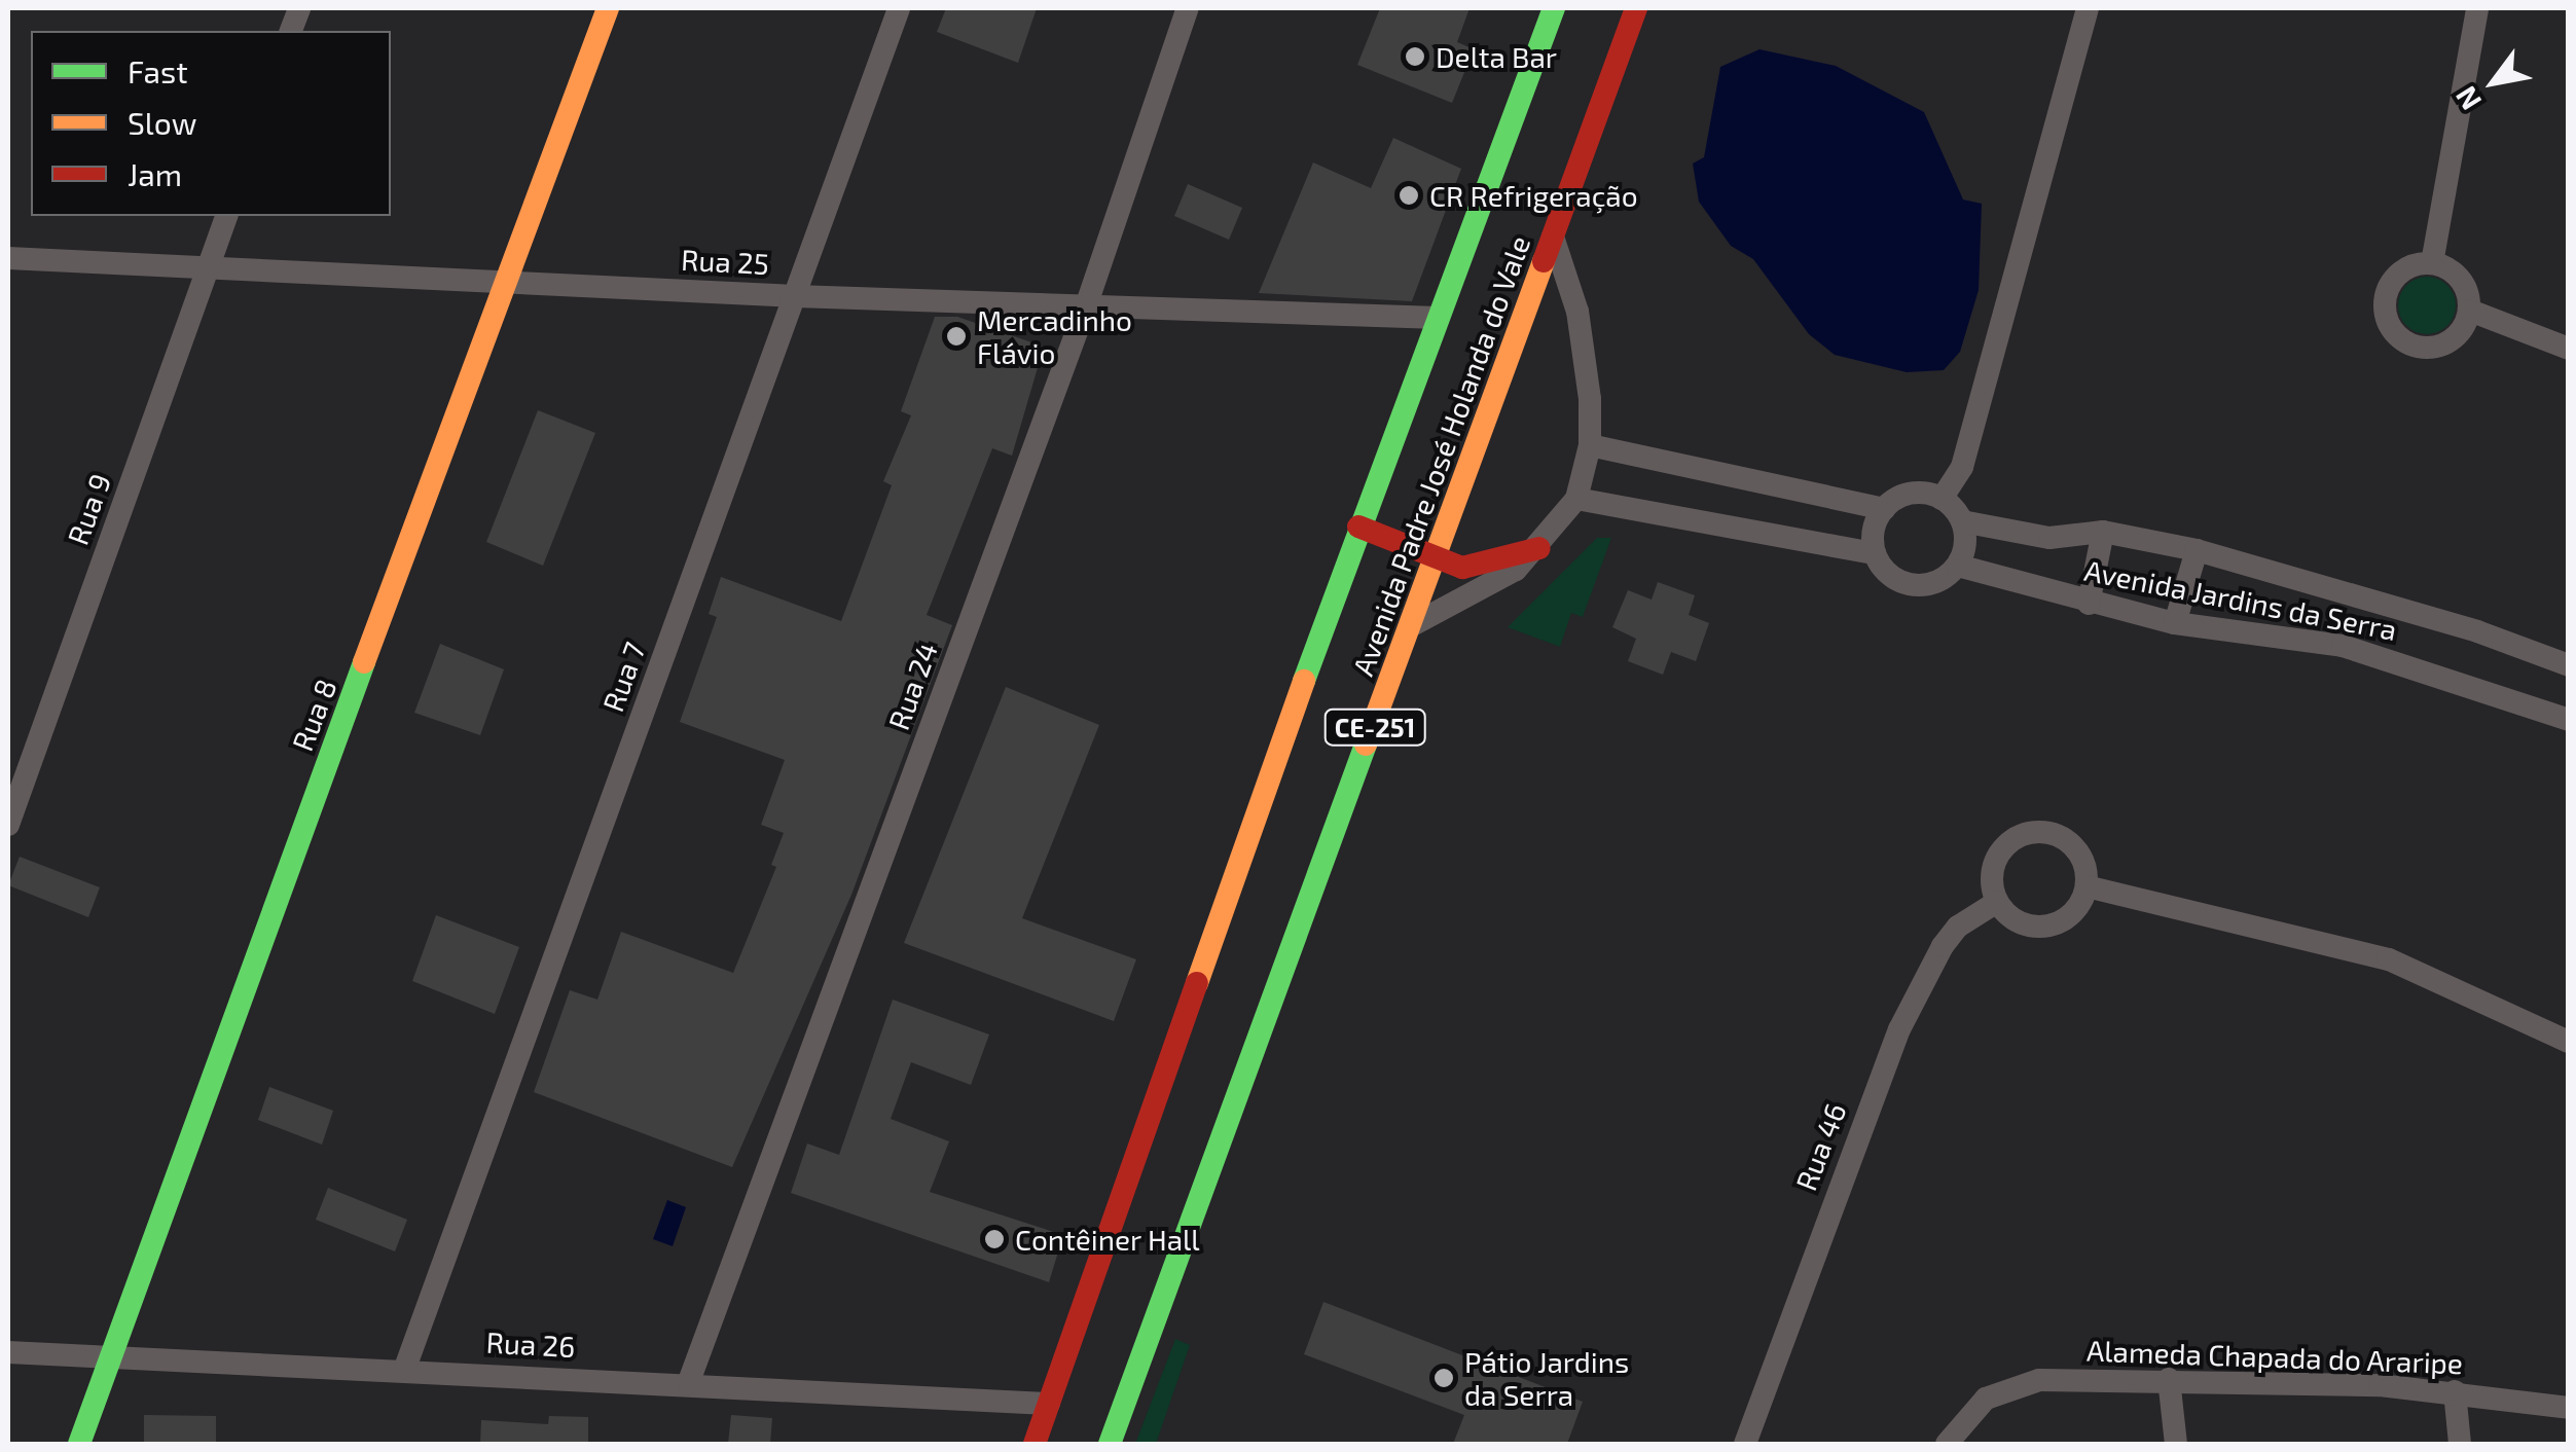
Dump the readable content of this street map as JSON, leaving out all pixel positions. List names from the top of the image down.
{
  "streets": {
    "main road": ["Avenida Padre José Holanda do Vale", "Rua 8", "CE-251"],
    "street": [
      "Rua 25",
      "Rua 9",
      "Avenida Jardins da Serra",
      "Rua 7",
      "Rua 24",
      "Rua 46",
      "Rua 26",
      "Alameda Chapada do Araripe"
    ]
  },
  "crossings": [
    ["Rua 25", "Avenida Padre José Holanda do Vale"],
    ["Rua 25", "Rua 9"],
    ["Rua 25", "Rua 7"],
    ["Rua 25", "Rua 24"],
    ["Rua 25", "Rua 8"],
    ["Avenida Padre José Holanda do Vale", "Rua 26"],
    ["Rua 7", "Rua 26"],
    ["Rua 24", "Rua 26"],
    ["Rua 8", "Rua 26"]
  ],
  "places": [
    "Delta Bar",
    "CR Refrigeração",
    "Mercadinho Flávio",
    "Contêiner Hall",
    "Pátio Jardins da Serra"
  ],
  "legend": ["Fast", "Slow", "Jam"],
  "north": "bottom left"
}
